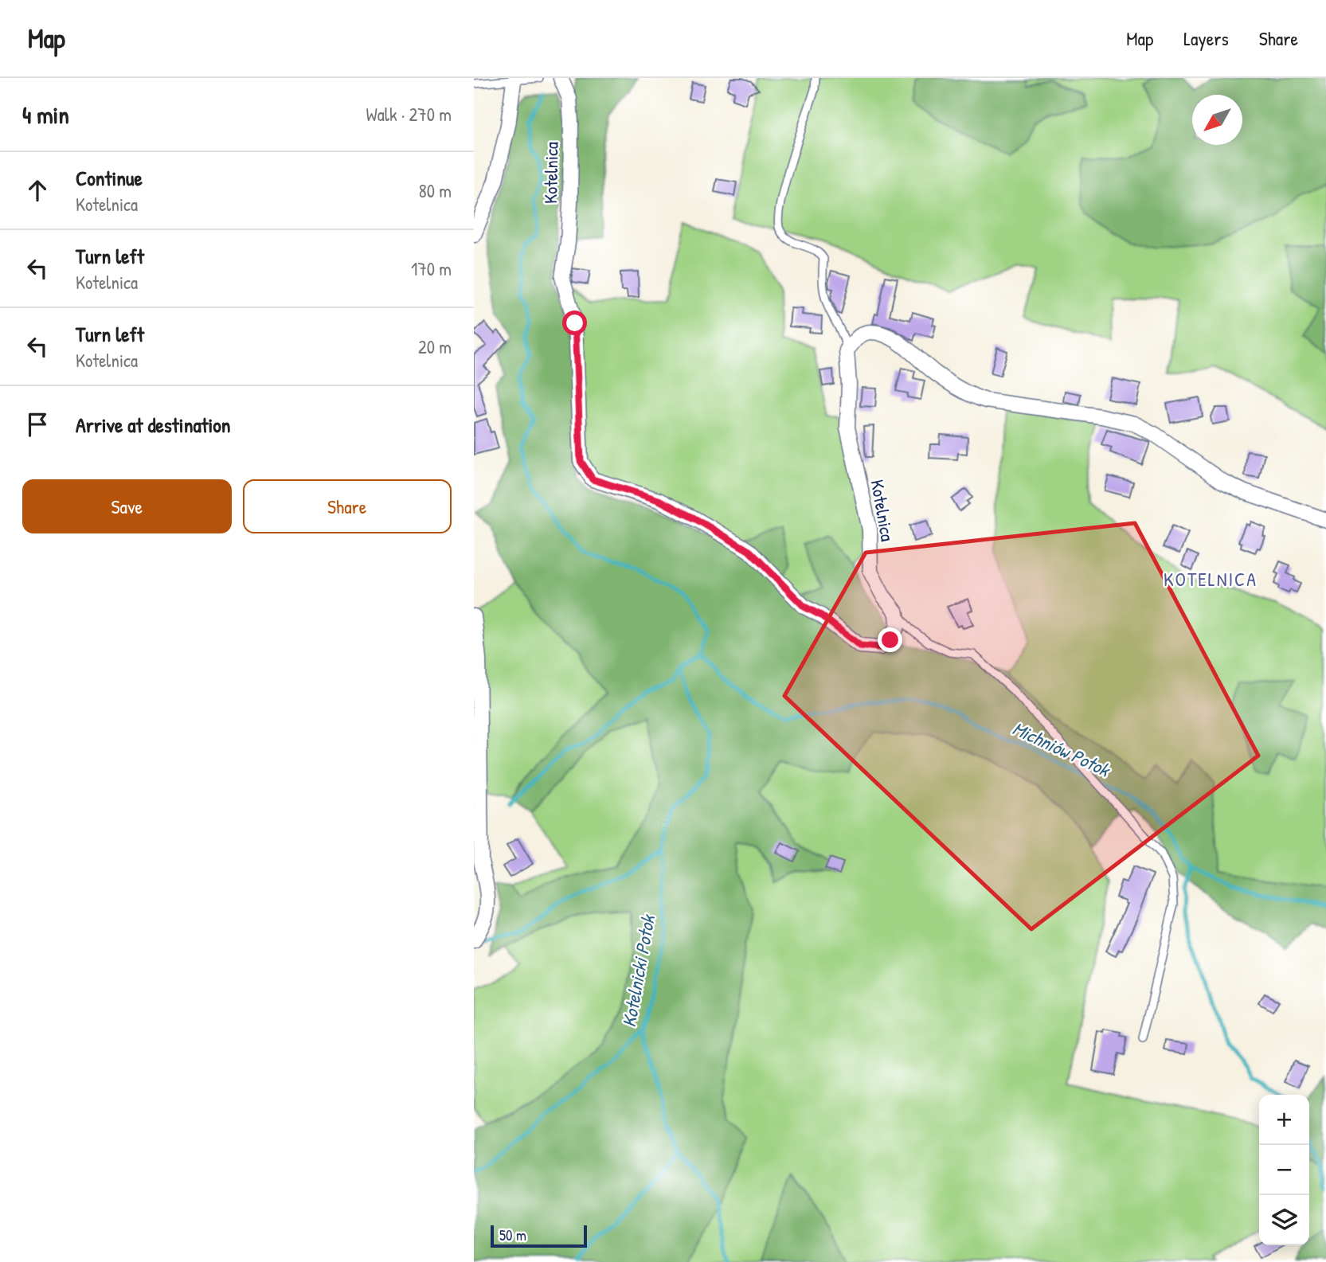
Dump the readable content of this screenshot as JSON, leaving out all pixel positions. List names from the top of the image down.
{
  "streets": {
    "street": ["Kotelnica"]
  },
  "districts": ["KOTELNICA"],
  "water": ["Michniów Potok", "Kotelnicki Potok"],
  "scale_bar": "50 m",
  "north": "bottom left",
  "page": {
    "header": "Map",
    "nav": ["Map", "Layers", "Share"],
    "heading": ["4 min", "Walk · 270 m"],
    "list": [
      ["Continue", "Kotelnica", "80 m"],
      ["Turn left", "Kotelnica", "170 m"],
      ["Turn left", "Kotelnica", "20 m"],
      "Arrive at destination"
    ],
    "buttons": ["Save", "Share"],
    "map_buttons": ["+", "−"],
    "scale": "50 m"
  }
}
